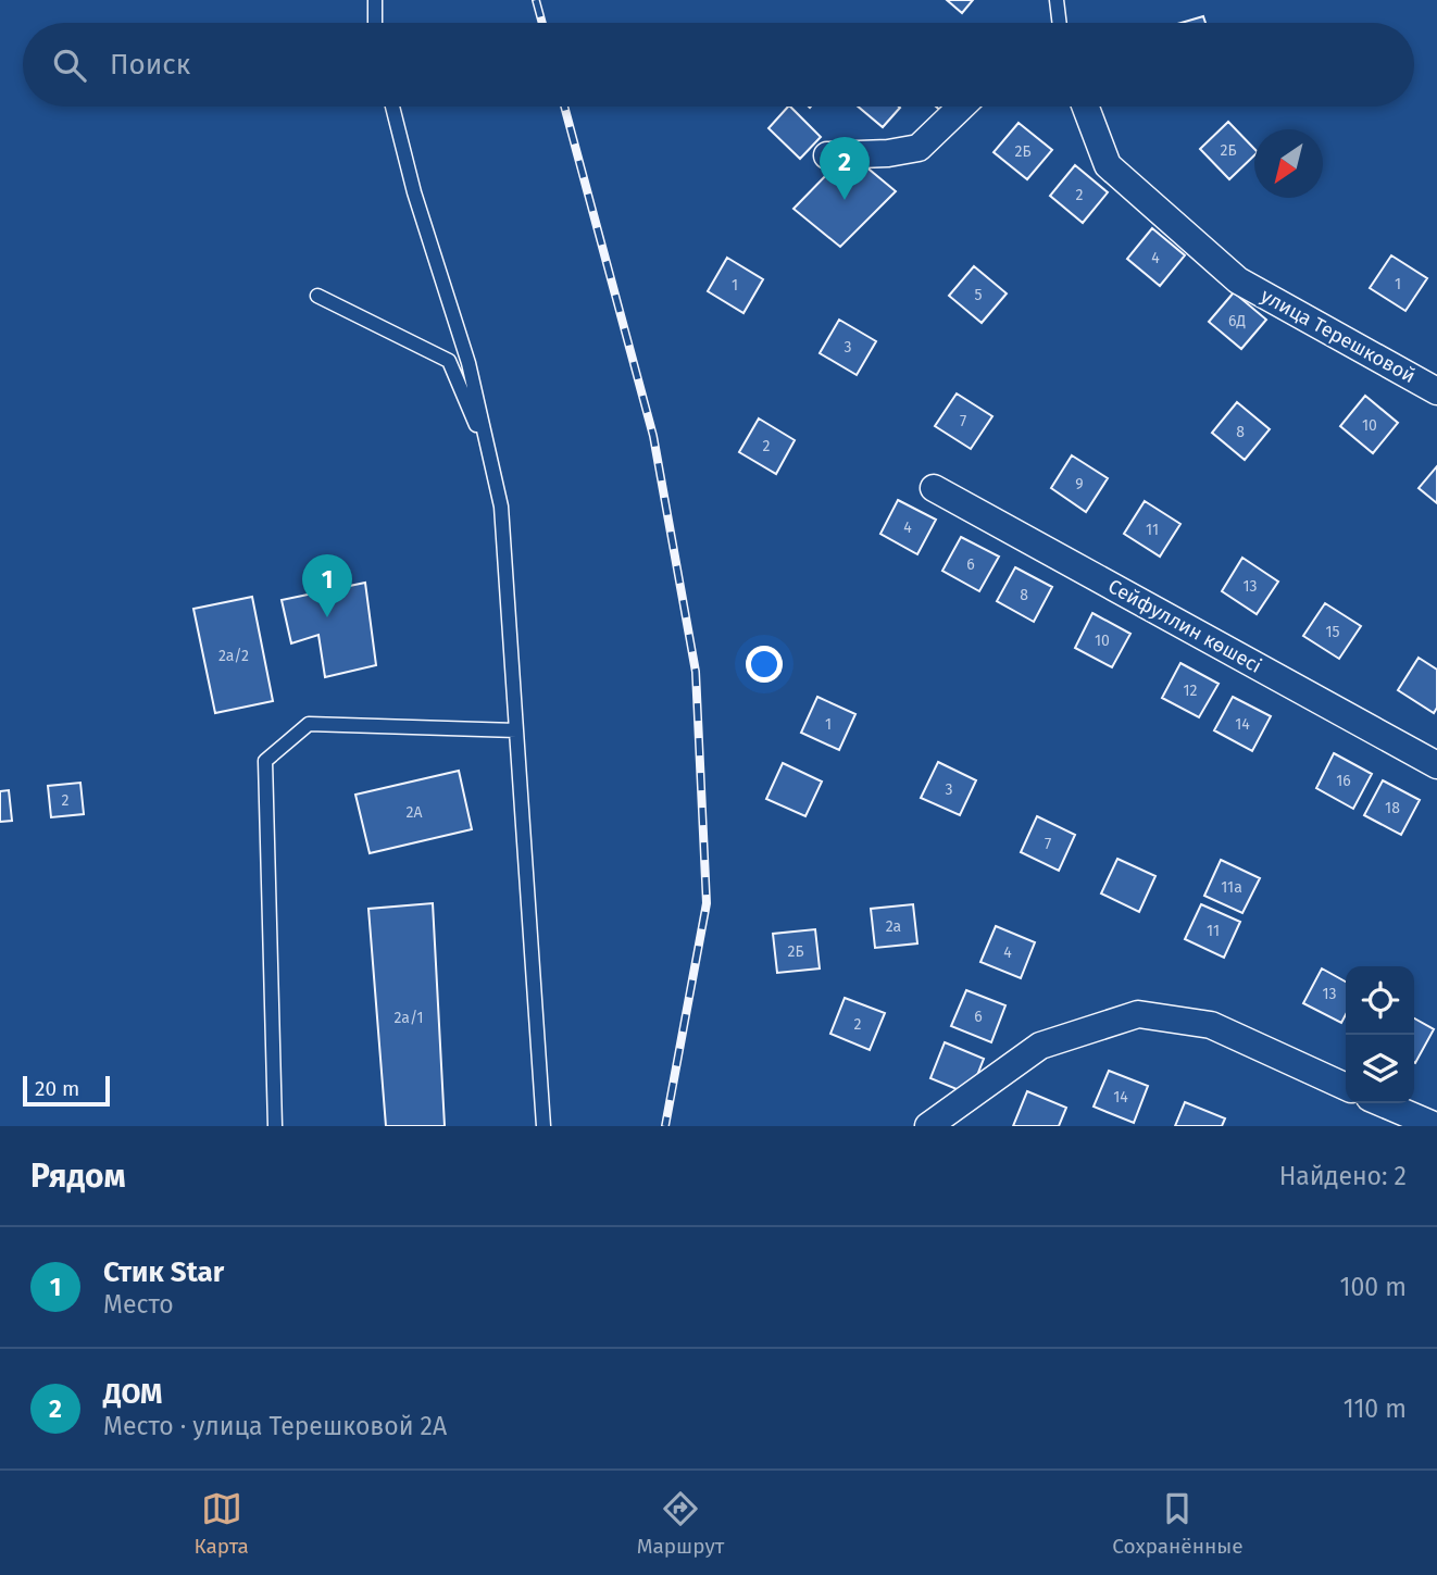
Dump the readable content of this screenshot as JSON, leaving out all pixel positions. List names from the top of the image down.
{
  "streets": {
    "street": ["улица Терешковой", "Сейфуллин көшесі"]
  },
  "house_numbers": [
    "2Б",
    "2Б",
    "2",
    "4",
    "1",
    "1",
    "5",
    "6Д",
    "3",
    "7",
    "10",
    "8",
    "2",
    "9",
    "4",
    "11",
    "6",
    "13",
    "8",
    "15",
    "10",
    "2а/2",
    "12",
    "1",
    "14",
    "16",
    "3",
    "2",
    "18",
    "2А",
    "7",
    "11а",
    "2а",
    "11",
    "2Б",
    "4",
    "13",
    "6",
    "2а/1",
    "2",
    "14"
  ],
  "scale_bar": "20 m",
  "north": "bottom left",
  "page": {
    "search": "Поиск",
    "pins": ["2", "1"],
    "scale": "20 m",
    "heading": ["Рядом", "Найдено: 2"],
    "list": [
      {
        "mark": "1",
        "name": "Стик Star",
        "note": "Место",
        "value": "100 m"
      },
      {
        "mark": "2",
        "name": "ДОМ",
        "note": "Место · улица Терешковой 2А",
        "value": "110 m"
      }
    ],
    "nav": ["Карта", "Маршрут", "Сохранённые"]
  }
}
